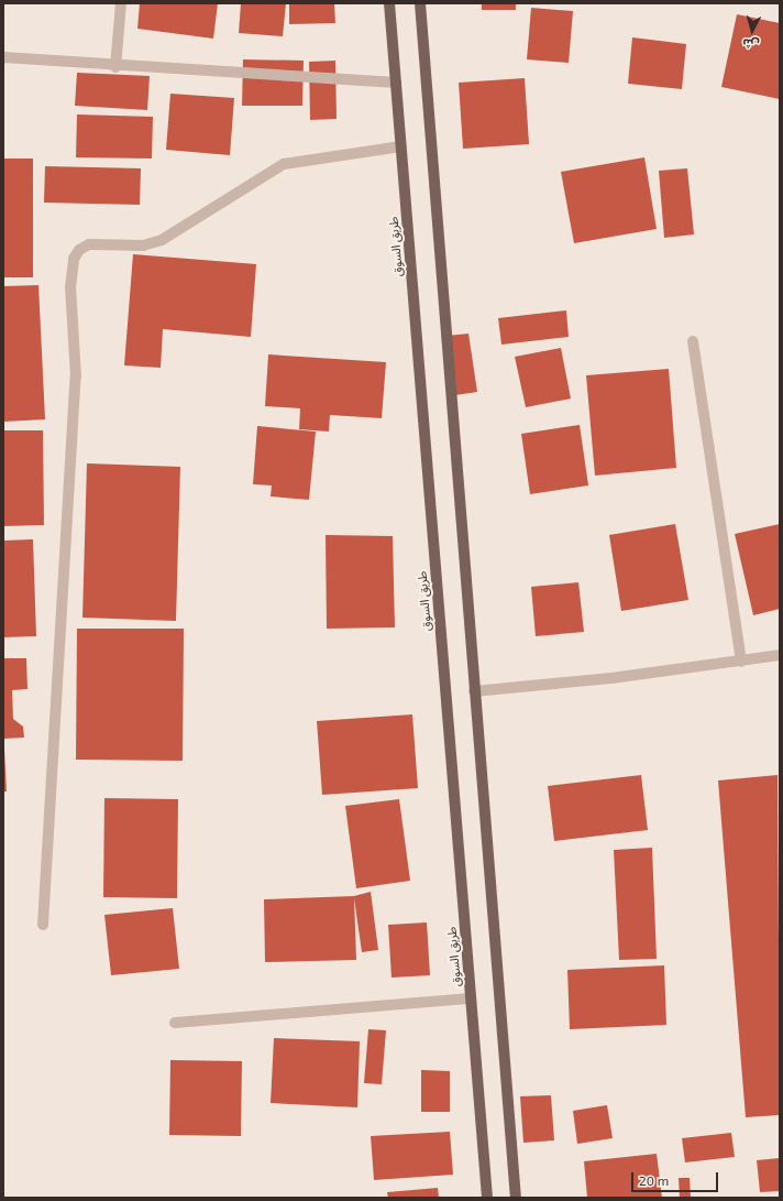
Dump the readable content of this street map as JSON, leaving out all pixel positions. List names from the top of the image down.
{
  "streets": {
    "main road": ["طريق السوق"]
  },
  "scale_bar": "20 m",
  "north": "bottom"
}
